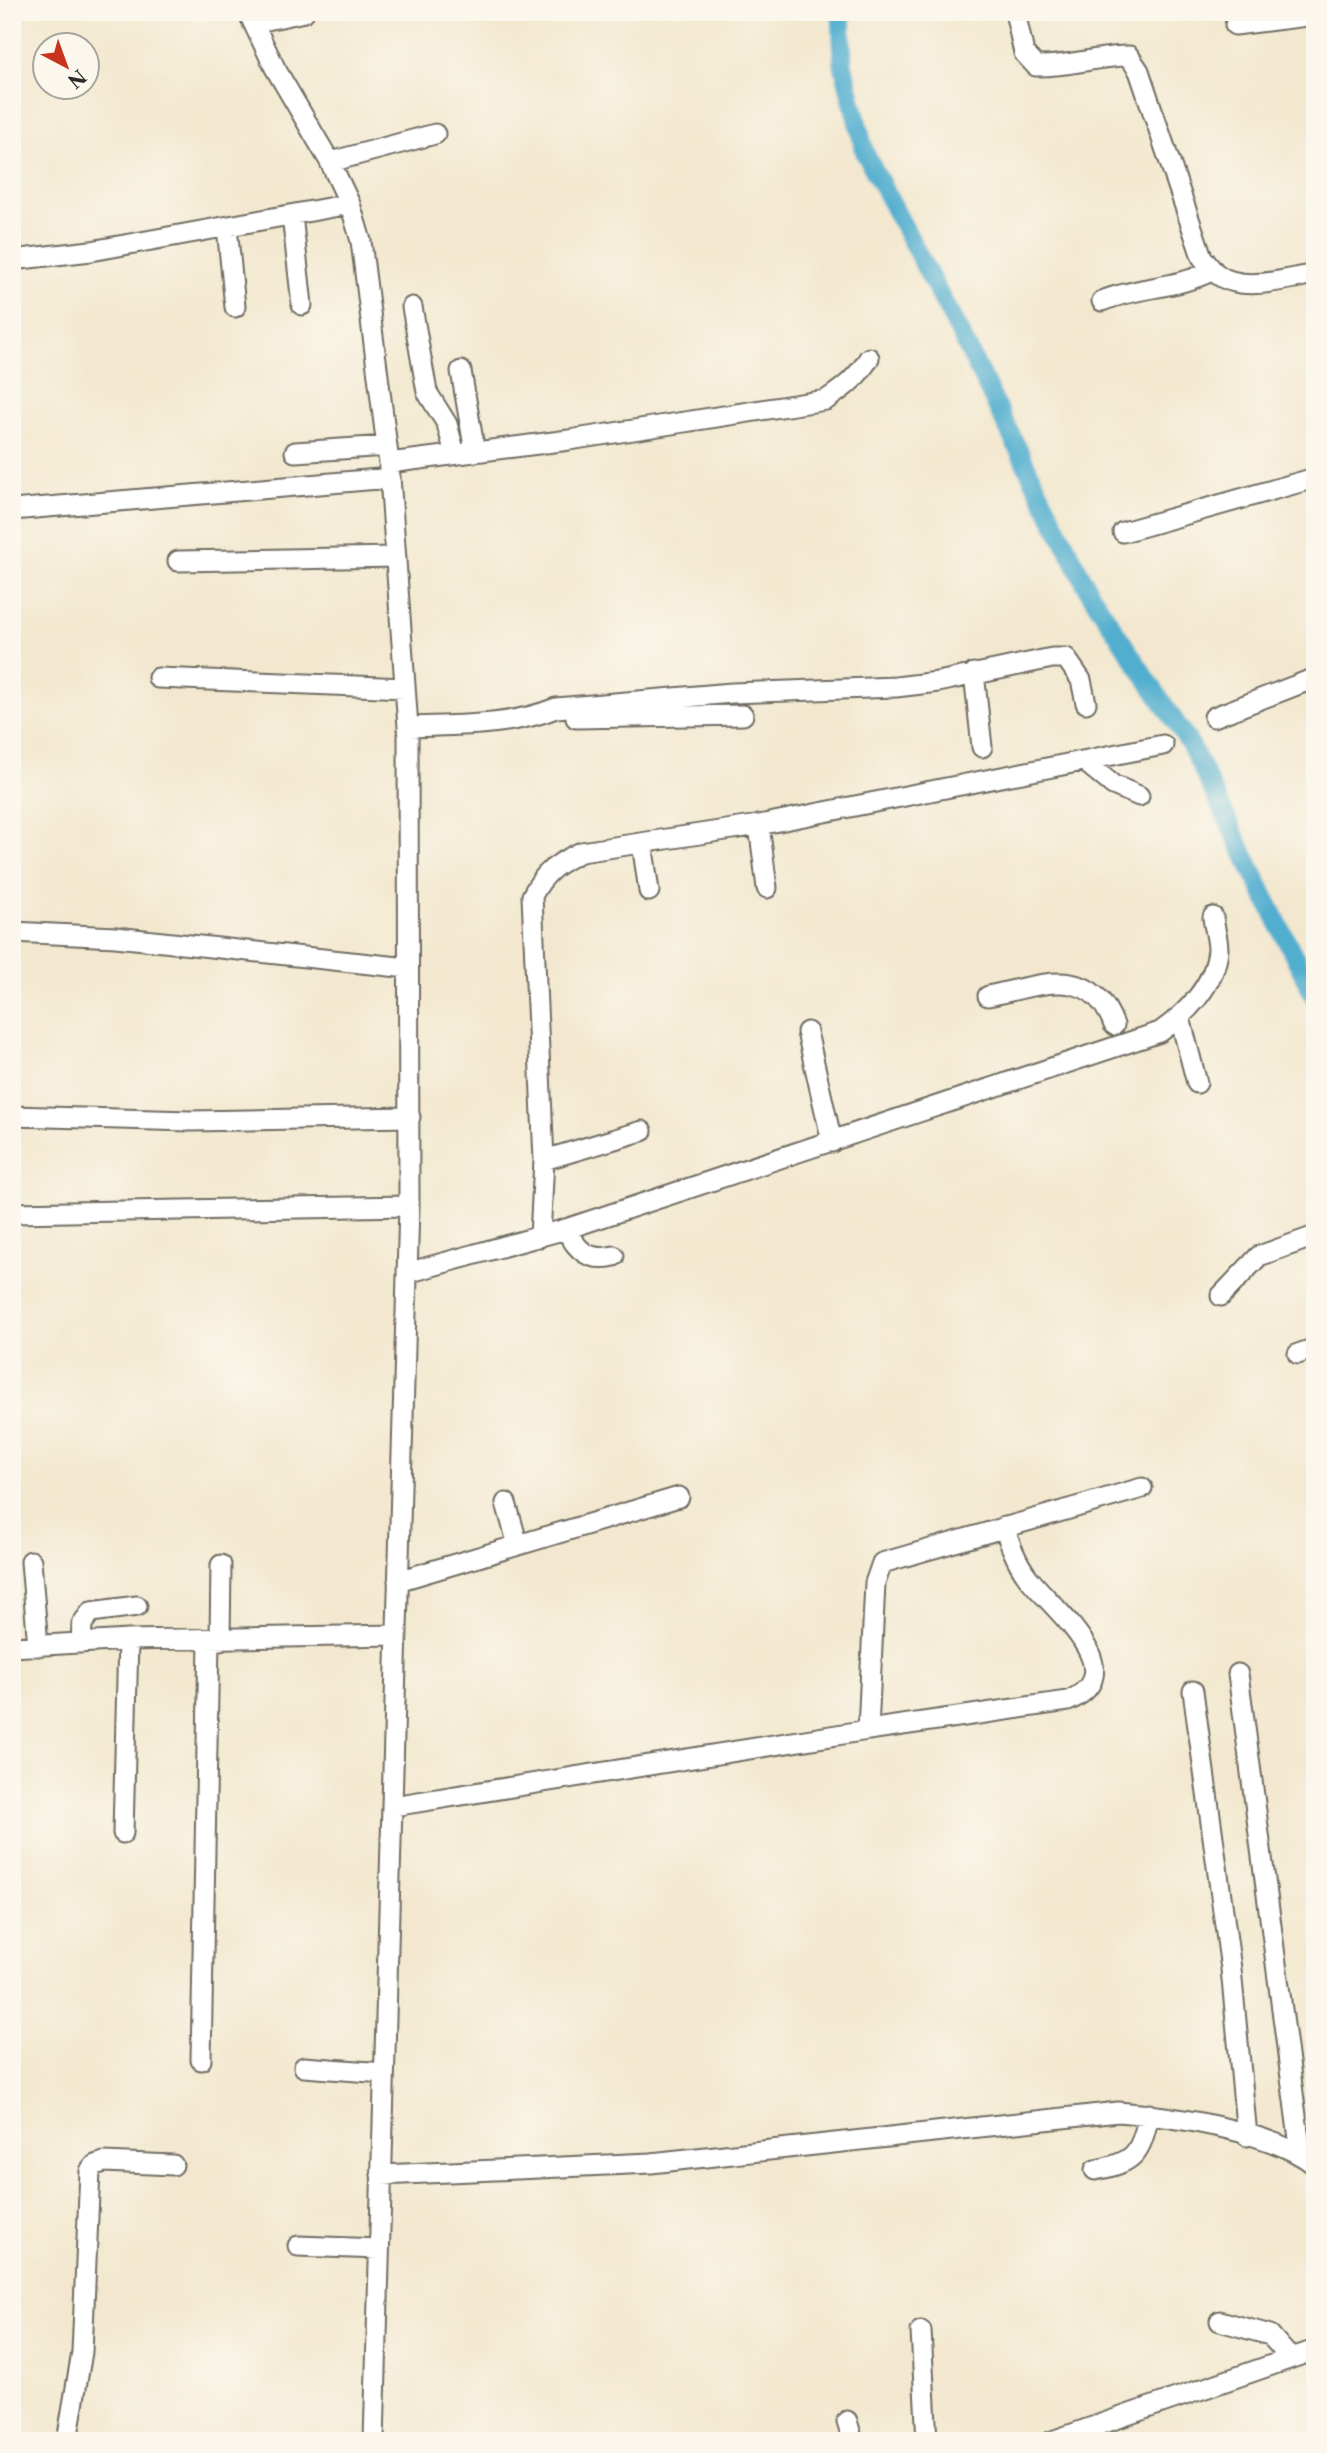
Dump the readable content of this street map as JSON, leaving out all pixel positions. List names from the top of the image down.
{
  "north": "bottom right"
}
